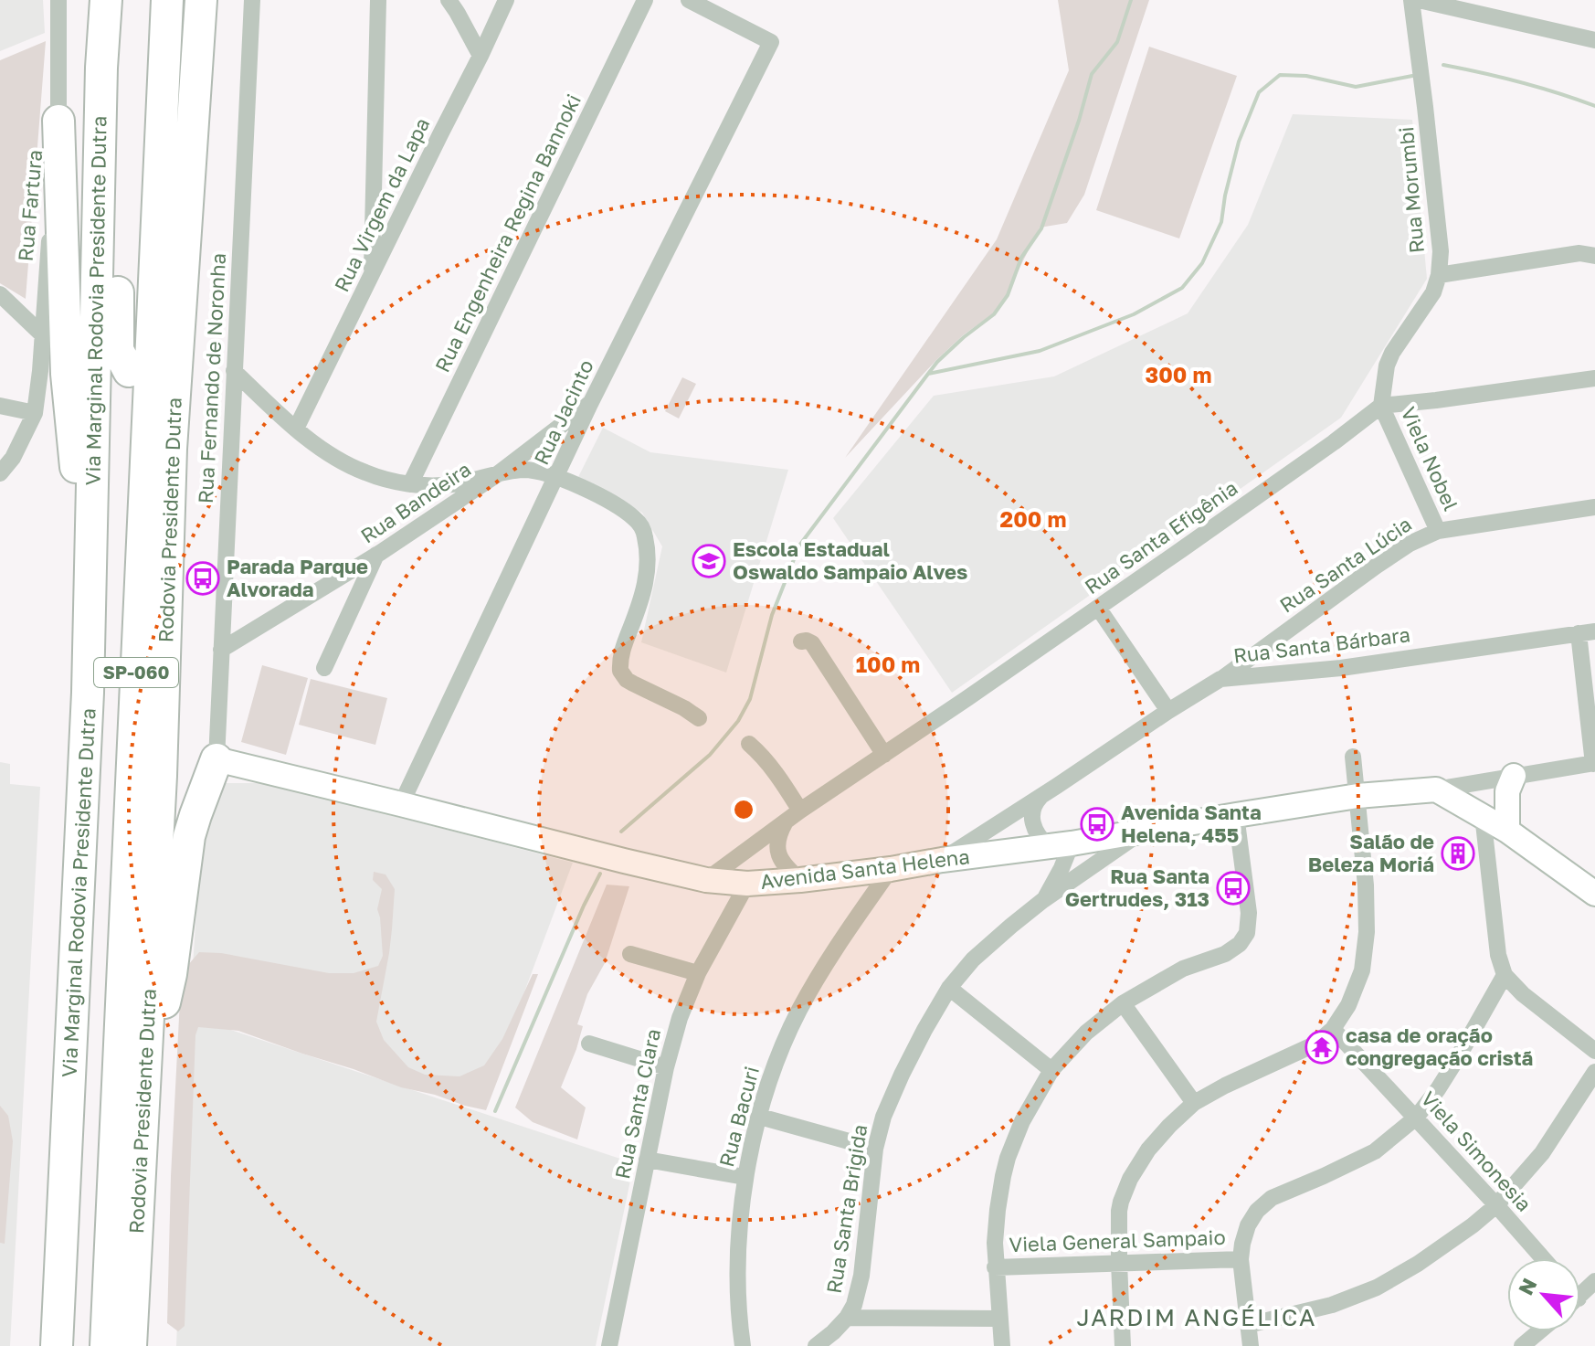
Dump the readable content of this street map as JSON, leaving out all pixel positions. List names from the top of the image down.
{
  "streets": {
    "highway": ["Via Marginal Rodovia Presidente Dutra", "Rodovia Presidente Dutra", "SP-060"],
    "street": [
      "Rua Morumbi",
      "Rua Virgem da Lapa",
      "Rua Fartura",
      "Rua Engenheira Regina Bannoki",
      "Rua Fernando de Noronha",
      "Rua Jacinto",
      "Viela Nobel",
      "Rua Bandeira",
      "Rua Santa Efigênia",
      "Rua Santa Lúcia",
      "Rua Santa Bárbara",
      "Avenida Santa Helena",
      "Rua Santa Clara",
      "Rua Bacuri",
      "Viela Simonesia",
      "Rua Santa Brigida",
      "Viela General Sampaio"
    ]
  },
  "crossings": [
    ["Rua Morumbi", "Viela Nobel"],
    ["Rua Morumbi", "Rua Santa Efigênia"],
    ["Rua Fernando de Noronha", "Rua Bandeira"],
    ["Rua Fernando de Noronha", "Avenida Santa Helena"],
    ["Rua Jacinto", "Rua Bandeira"],
    ["Rua Jacinto", "Avenida Santa Helena"],
    ["Viela Nobel", "Rua Santa Efigênia"],
    ["Viela Nobel", "Rua Santa Lúcia"],
    ["Rua Santa Efigênia", "Avenida Santa Helena"],
    ["Rua Santa Lúcia", "Rua Santa Bárbara"],
    ["Rua Santa Bárbara", "Avenida Santa Helena"],
    ["Avenida Santa Helena", "Rua Santa Clara"],
    ["Avenida Santa Helena", "Rua Bacuri"],
    ["Avenida Santa Helena", "Rua Santa Brigida"]
  ],
  "districts": ["JARDIM ANGÉLICA"],
  "places": {
    "school or university": ["Escola Estadual Oswaldo Sampaio Alves"],
    "bus stop": ["Parada Parque Alvorada", "Avenida Santa Helena, 455", "Rua Santa Gertrudes, 313"],
    "building": ["Salão de Beleza Moriá"],
    "temple": ["casa de oração congregação cristã"]
  },
  "north": "top left",
  "rings": ["300 m", "200 m", "100 m"]
}
